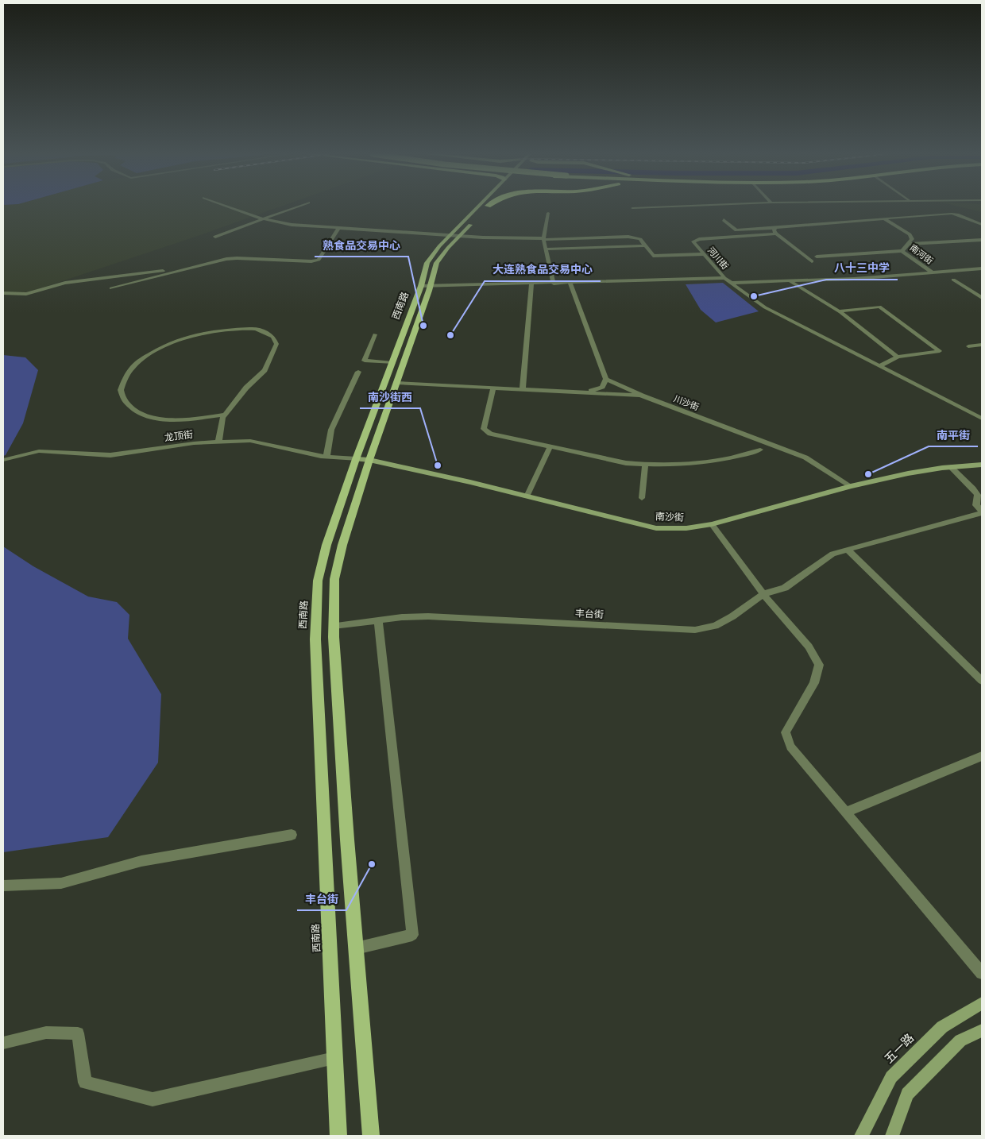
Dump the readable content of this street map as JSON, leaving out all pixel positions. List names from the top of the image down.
{
  "streets": {
    "main road": ["西南路"],
    "street": [
      "南河街",
      "河川街",
      "川沙街",
      "龙顶街",
      "南沙街",
      "丰台街",
      "五一路"
    ]
  },
  "crossings": [
    ["南河街", "河川街"],
    ["西南路", "龙顶街"],
    ["西南路", "南沙街"],
    ["川沙街", "南沙街"],
    ["龙顶街", "南沙街"]
  ],
  "places": [
    "八十三中学",
    "熟食品交易中心",
    "大连熟食品交易中心",
    "南沙街西",
    "南平街",
    "丰台街"
  ]
}
